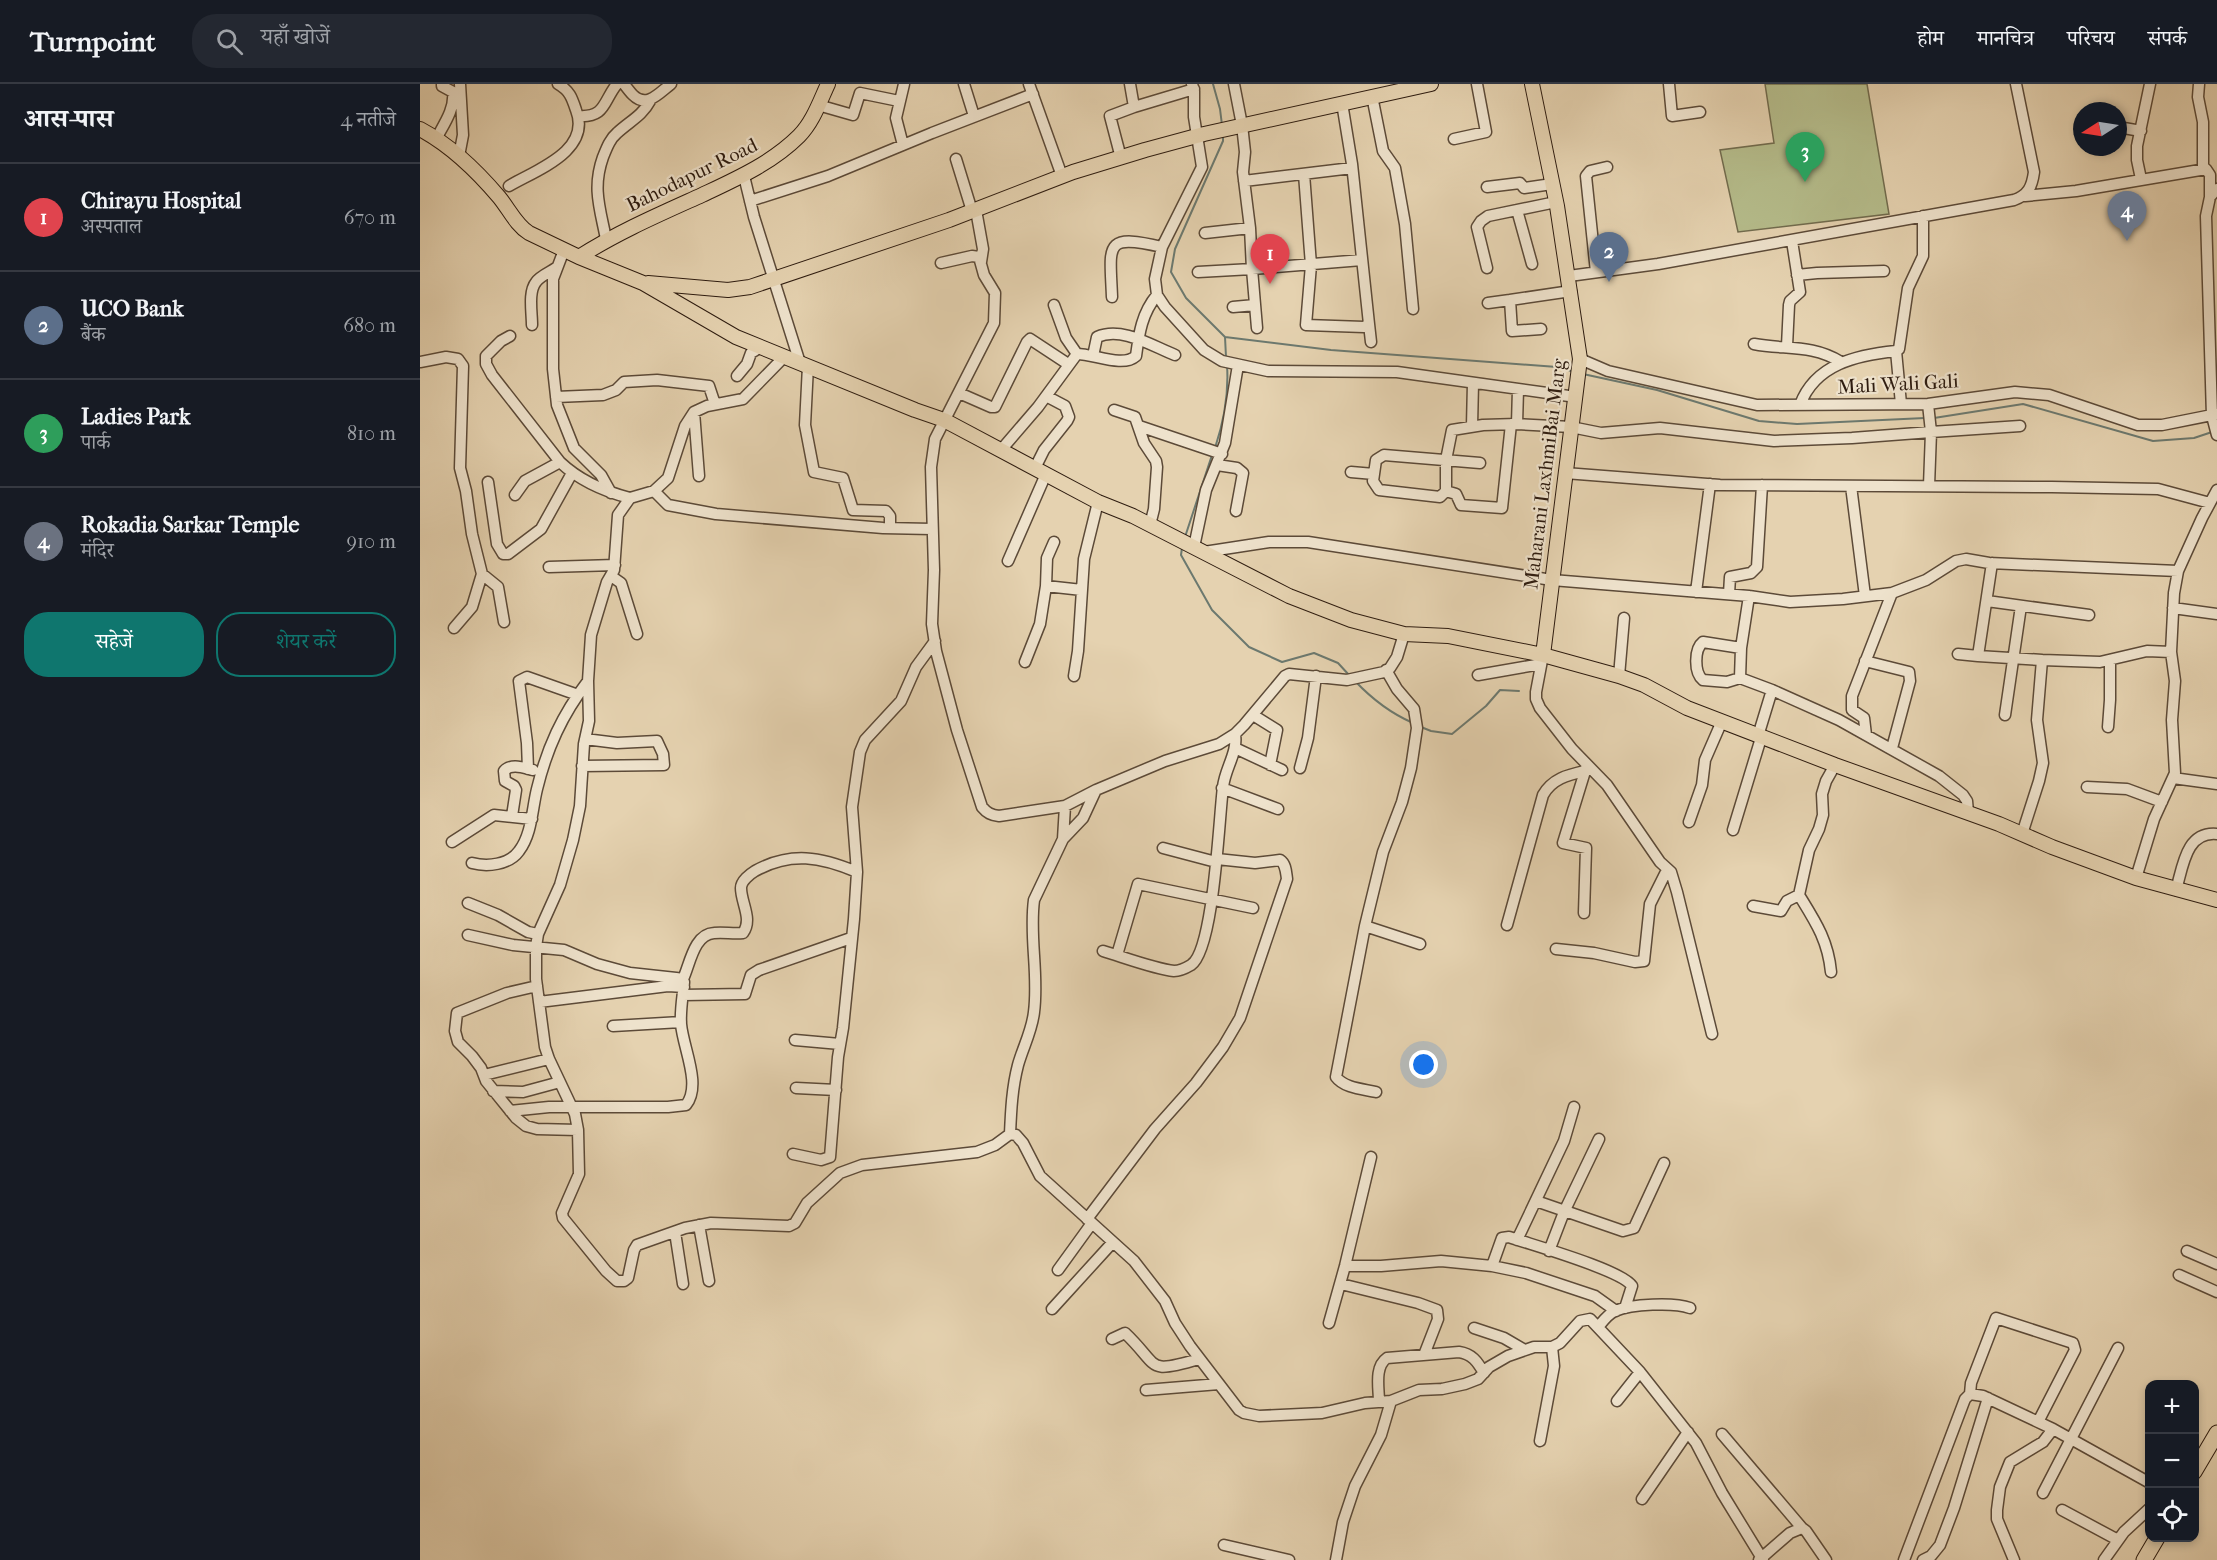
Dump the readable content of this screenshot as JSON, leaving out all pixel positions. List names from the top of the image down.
{
  "streets": {
    "main road": ["Bahodapur Road", "Maharani LaxhmiBai Marg"],
    "street": ["Mali Wali Gali"]
  },
  "crossings": [
    ["Mali Wali Gali", "Maharani LaxhmiBai Marg"]
  ],
  "north": "left",
  "page": {
    "header": "Turnpoint",
    "search": "यहाँ खोजें",
    "nav": [
      "होम",
      "मानचित्र",
      "परिचय",
      "संपर्क"
    ],
    "heading": ["आस-पास", "4 नतीजे"],
    "pins": [
      "3",
      "4",
      "2",
      "1"
    ],
    "list": [
      {
        "mark": "1",
        "name": "Chirayu Hospital",
        "note": "अस्पताल",
        "value": "670 m"
      },
      {
        "mark": "2",
        "name": "UCO Bank",
        "note": "बैंक",
        "value": "680 m"
      },
      {
        "mark": "3",
        "name": "Ladies Park",
        "note": "पार्क",
        "value": "810 m"
      },
      {
        "mark": "4",
        "name": "Rokadia Sarkar Temple",
        "note": "मंदिर",
        "value": "910 m"
      }
    ],
    "buttons": ["सहेजें", "शेयर करें"],
    "map_buttons": ["+", "−"]
  }
}
